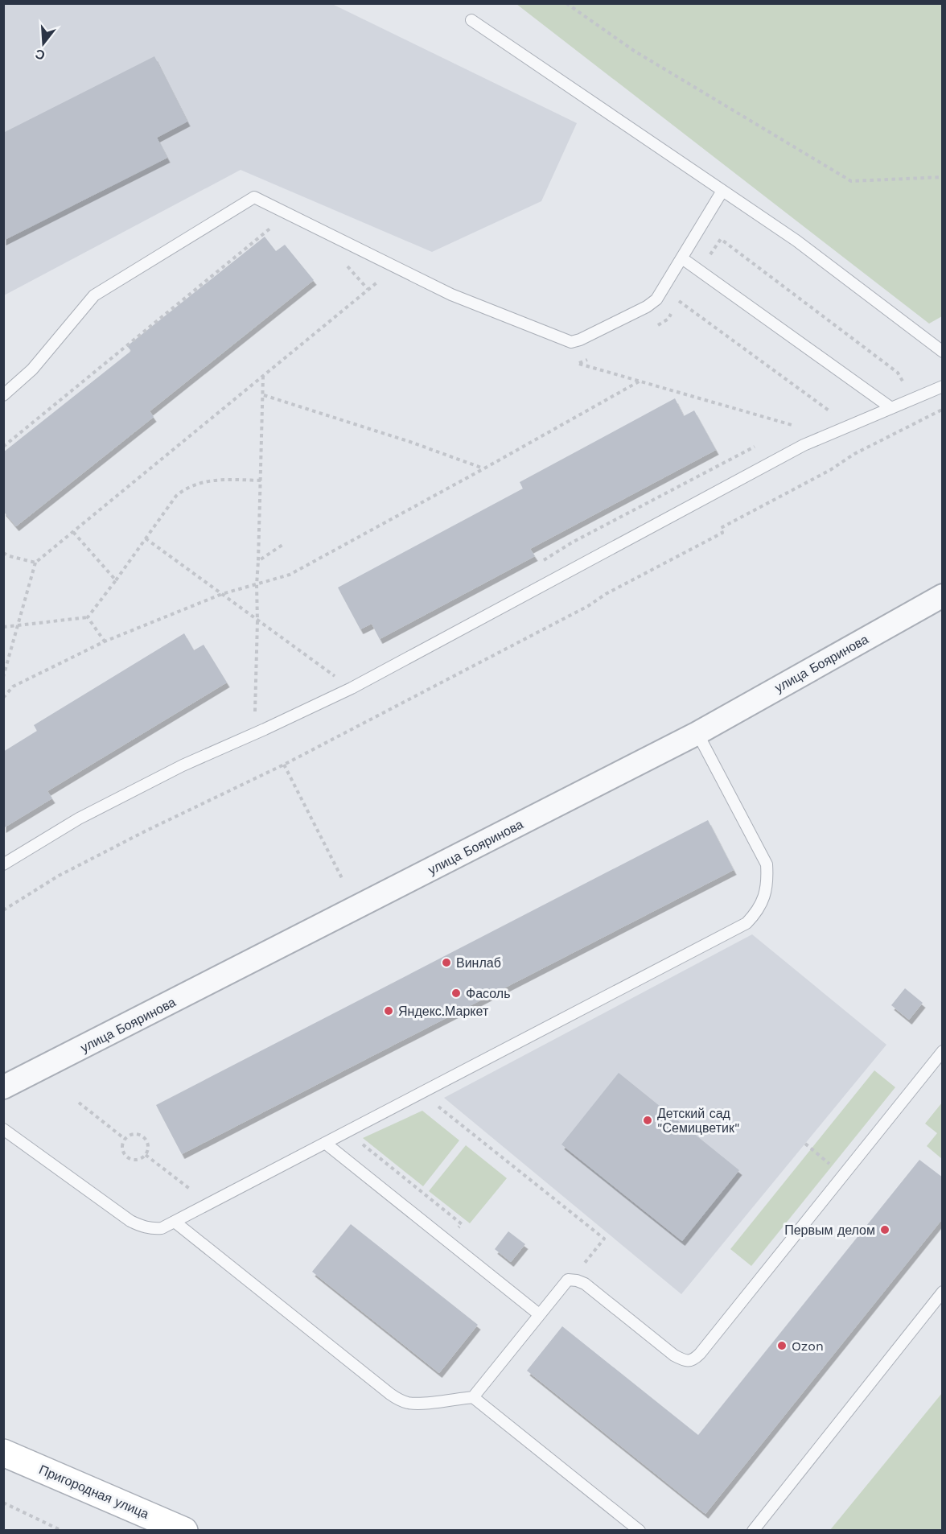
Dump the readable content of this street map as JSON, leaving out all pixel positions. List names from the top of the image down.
{
  "streets": {
    "street": ["улица Бояринова", "Пригородная улица"]
  },
  "places": [
    "Винлаб",
    "Фасоль",
    "Яндекс.Маркет",
    "Детский сад \"Семицветик\"",
    "Первым делом",
    "Ozon"
  ],
  "north": "bottom"
}
